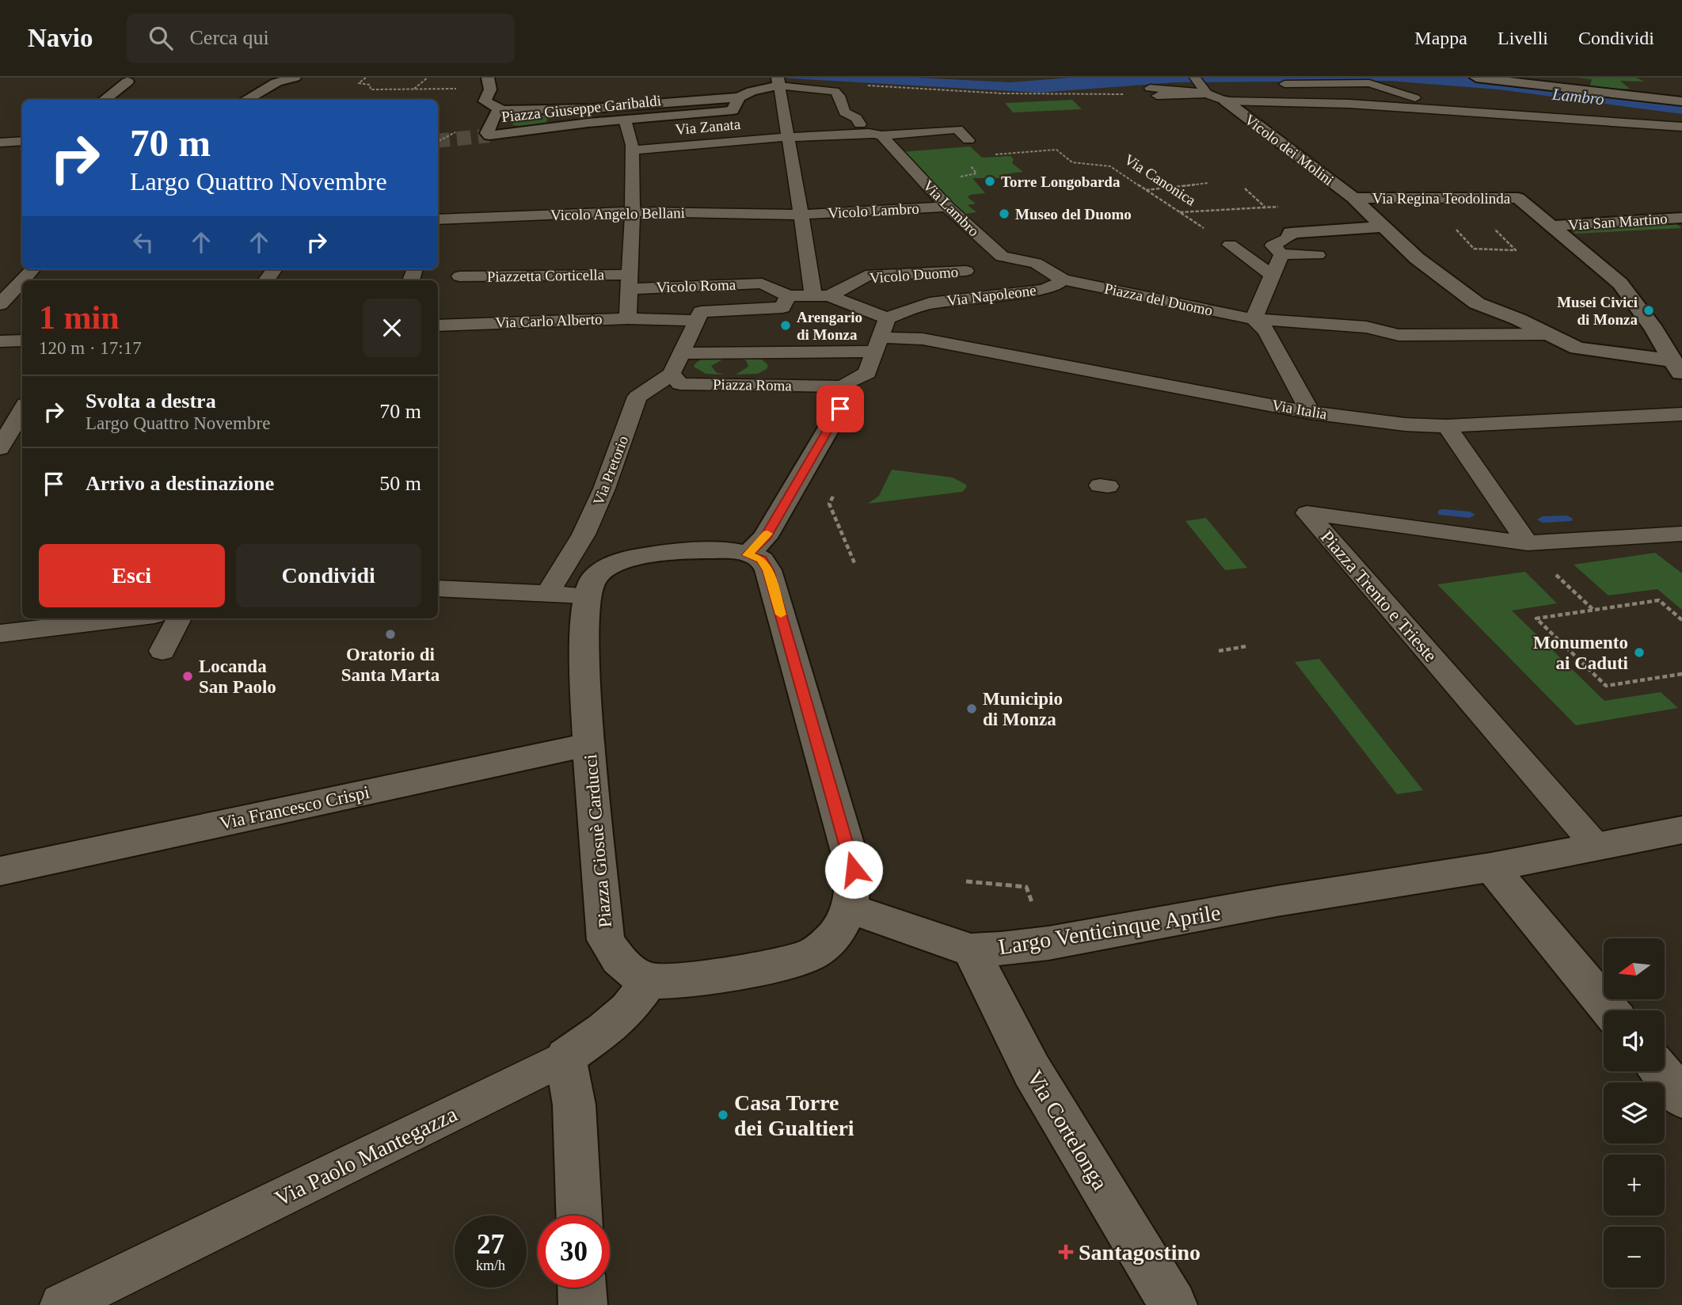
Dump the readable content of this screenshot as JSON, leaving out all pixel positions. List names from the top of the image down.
{
  "streets": {
    "street": [
      "Piazza Giuseppe Garibaldi",
      "Via Zanata",
      "Vicolo dei Molini",
      "Via Regina Teodolinda",
      "Via Lambro",
      "Vicolo Lambro",
      "Vicolo Angelo Bellani",
      "Via San Martino",
      "Vicolo Duomo",
      "Piazzetta Corticella",
      "Vicolo Roma",
      "Via Napoleone",
      "Piazza del Duomo",
      "Via Carlo Alberto",
      "Piazza Roma",
      "Via Italia",
      "Via Pretorio",
      "Piazza Trento e Trieste",
      "Via Francesco Crispi",
      "Piazza Giosuè Carducci",
      "Largo Venticinque Aprile",
      "Via Cortelonga",
      "Via Paolo Mantegazza"
    ],
    "path": ["Via Canonica"]
  },
  "crossings": [
    ["Piazza Giuseppe Garibaldi", "Via Lambro"],
    ["Via Zanata", "Via Lambro"],
    ["Vicolo dei Molini", "Via Regina Teodolinda"],
    ["Vicolo dei Molini", "Piazza del Duomo"],
    ["Via Regina Teodolinda", "Via San Martino"],
    ["Via Lambro", "Vicolo Lambro"],
    ["Via Lambro", "Piazza del Duomo"],
    ["Vicolo Lambro", "Vicolo Angelo Bellani"],
    ["Piazzetta Corticella", "Vicolo Roma"],
    ["Via Napoleone", "Piazza del Duomo"],
    ["Via Napoleone", "Piazza Roma"],
    ["Piazza Roma", "Via Italia"],
    ["Piazza Roma", "Via Pretorio"],
    ["Via Pretorio", "Piazza Giosuè Carducci"],
    ["Via Francesco Crispi", "Piazza Giosuè Carducci"],
    ["Piazza Giosuè Carducci", "Largo Venticinque Aprile"],
    ["Piazza Giosuè Carducci", "Via Paolo Mantegazza"],
    ["Largo Venticinque Aprile", "Via Cortelonga"]
  ],
  "water": ["Lambro"],
  "places": {
    "other": [
      "Torre Longobarda",
      "Museo del Duomo",
      "Musei Civici di Monza",
      "Arengario di Monza",
      "Oratorio di Santa Marta",
      "Monumento ai Caduti",
      "Locanda San Paolo",
      "Municipio di Monza",
      "Casa Torre dei Gualtieri"
    ],
    "health": ["Santagostino"]
  },
  "north": "left",
  "page": {
    "header": "Navio",
    "search": "Cerca qui",
    "nav": ["Mappa", "Livelli", "Condividi"],
    "turn": ["70 m", "Largo Quattro Novembre"],
    "heading": ["1 min", "120 m · 17:17"],
    "list": [
      {
        "name": "Svolta a destra",
        "note": "Largo Quattro Novembre",
        "value": "70 m"
      },
      {
        "name": "Arrivo a destinazione",
        "value": "50 m"
      }
    ],
    "buttons": ["Esci", "Condividi"],
    "map_buttons": ["+", "−"],
    "speed": "27 km/h",
    "limit": "30"
  }
}
